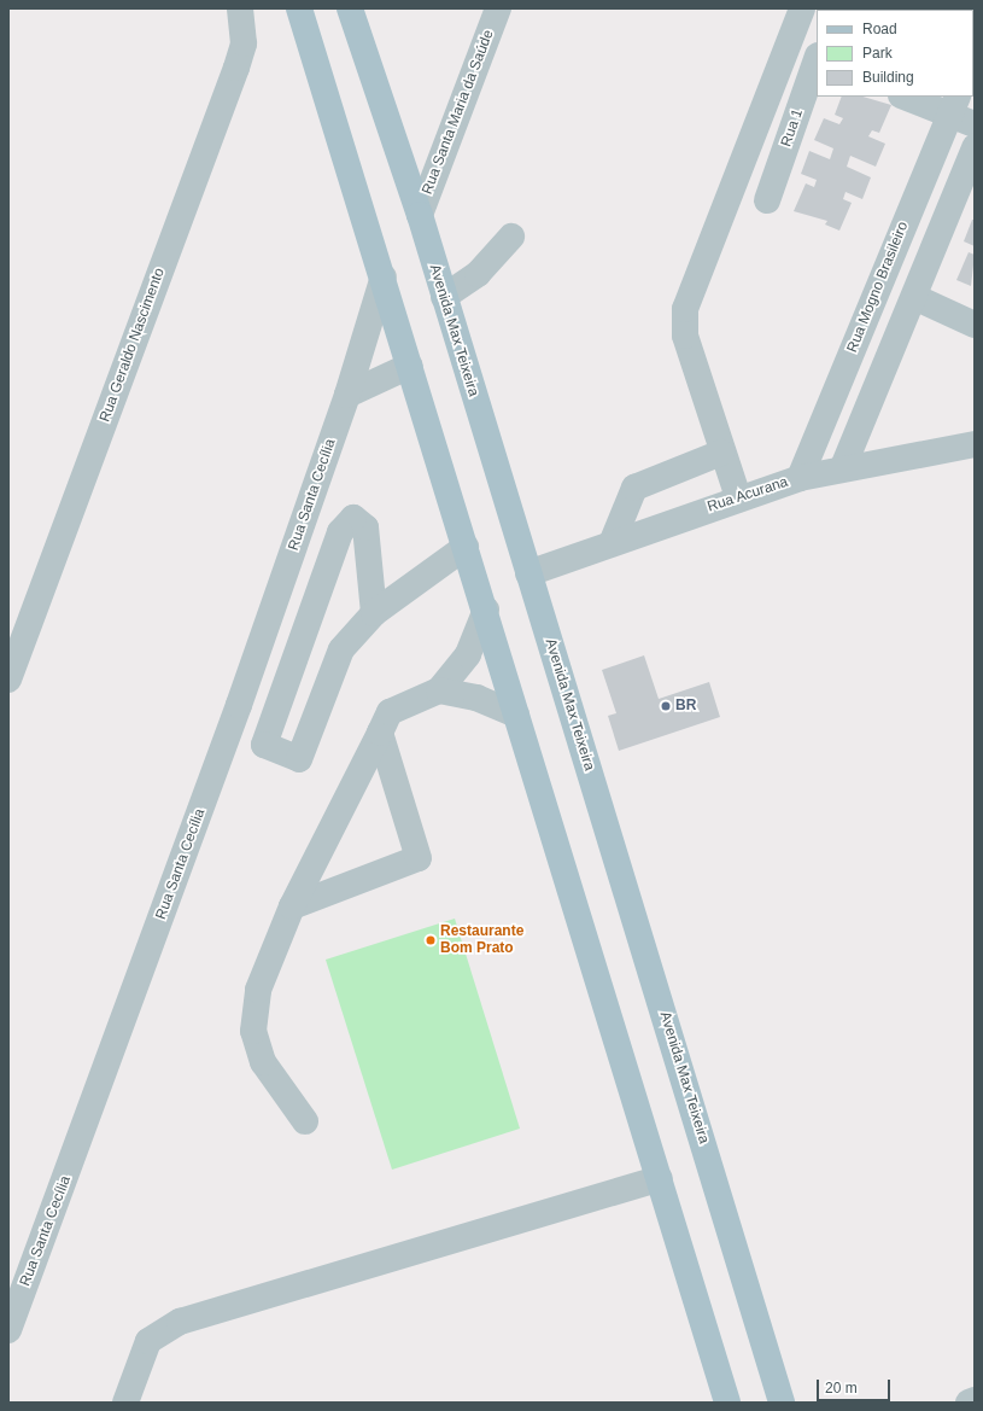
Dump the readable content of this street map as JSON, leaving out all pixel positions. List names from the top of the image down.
{
  "streets": {
    "main road": ["Avenida Max Teixeira"],
    "street": [
      "Rua Santa Maria da Saúde",
      "Rua 1",
      "Rua Mogno Brasileiro",
      "Rua Geraldo Nascimento",
      "Rua Santa Cecília",
      "Rua Acurana"
    ]
  },
  "crossings": [
    ["Rua Santa Maria da Saúde", "Avenida Max Teixeira"],
    ["Rua Mogno Brasileiro", "Rua Acurana"],
    ["Avenida Max Teixeira", "Rua Acurana"]
  ],
  "places": ["BR", "Restaurante Bom Prato"],
  "legend": ["Road", "Park", "Building"],
  "scale_bar": "20 m"
}
